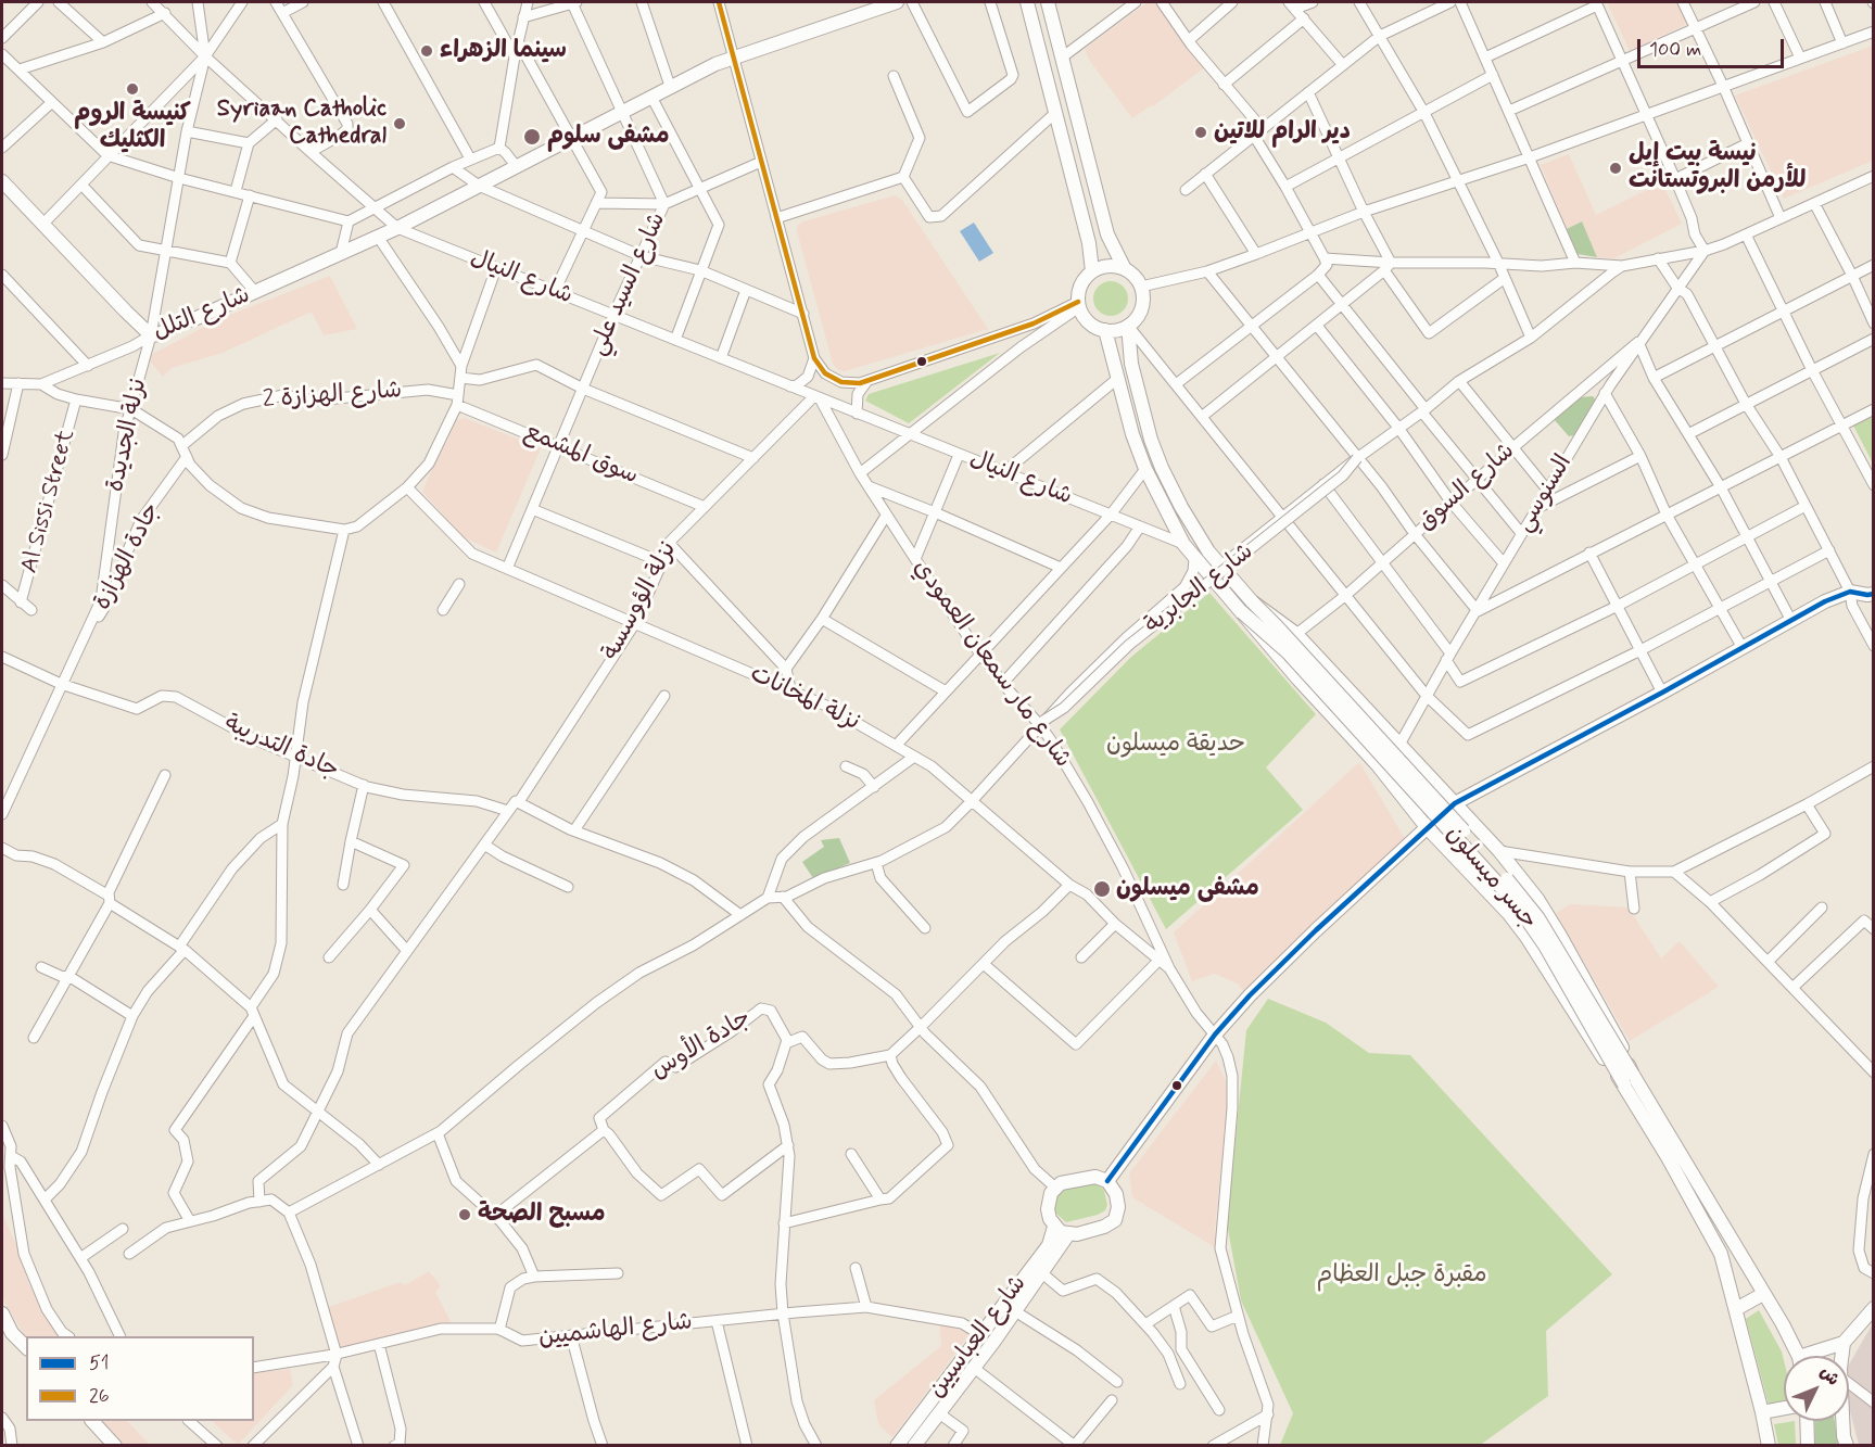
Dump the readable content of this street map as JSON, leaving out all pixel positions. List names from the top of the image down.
{
  "streets": {
    "main road": ["شارع التلل", "جسر ميسلون", "شارع العباسيين"],
    "street": [
      "شارع النيال",
      "شارع السيد علي",
      "شارع الهزازة 2",
      "نزلة الجديدة",
      "سوق المشمع",
      "شارع السوق",
      "السنوسي",
      "Al Sissi Street",
      "جادة الهزازة",
      "شارع الجابرية",
      "نزلة الؤوسسة",
      "شارع مار سمعان العمودي",
      "نزلة المخانات",
      "جادة التدريبة",
      "جادة الأوس",
      "شارع الهاشميين"
    ]
  },
  "crossings": [
    ["شارع النيال", "شارع السيد علي"],
    ["شارع النيال", "شارع التلل"],
    ["شارع النيال", "نزلة الجديدة"],
    ["شارع النيال", "نزلة الؤوسسة"],
    ["شارع النيال", "شارع مار سمعان العمودي"],
    ["شارع السيد علي", "شارع التلل"],
    ["شارع السيد علي", "سوق المشمع"],
    ["شارع السيد علي", "نزلة المخانات"],
    ["شارع التلل", "نزلة الجديدة"],
    ["شارع الهزازة 2", "سوق المشمع"],
    ["نزلة الجديدة", "جادة الهزازة"],
    ["نزلة الجديدة", "جادة التدريبة"],
    ["سوق المشمع", "نزلة الؤوسسة"],
    ["شارع السوق", "السنوسي"],
    ["شارع الجابرية", "شارع مار سمعان العمودي"],
    ["نزلة الؤوسسة", "شارع مار سمعان العمودي"],
    ["نزلة الؤوسسة", "نزلة المخانات"],
    ["نزلة الؤوسسة", "جادة التدريبة"],
    ["شارع مار سمعان العمودي", "نزلة المخانات"],
    ["شارع الهاشميين", "شارع العباسيين"]
  ],
  "parks": ["حديقة ميسلون", "مقبرة جبل العظام"],
  "places": [
    "سينما الزهراء",
    "كنيسة الروم الكثليك",
    "Syriaan Catholic Cathedral",
    "دير الرام للاتين",
    "مشفى سلوم",
    "نيسة بيت إيل للأرمن البروتستانت",
    "مشفى ميسلون",
    "مسبح الصحة"
  ],
  "lines": ["transit line 26", "transit line 51"],
  "legend": ["51", "26"],
  "scale_bar": "100 m",
  "north": "top right"
}
